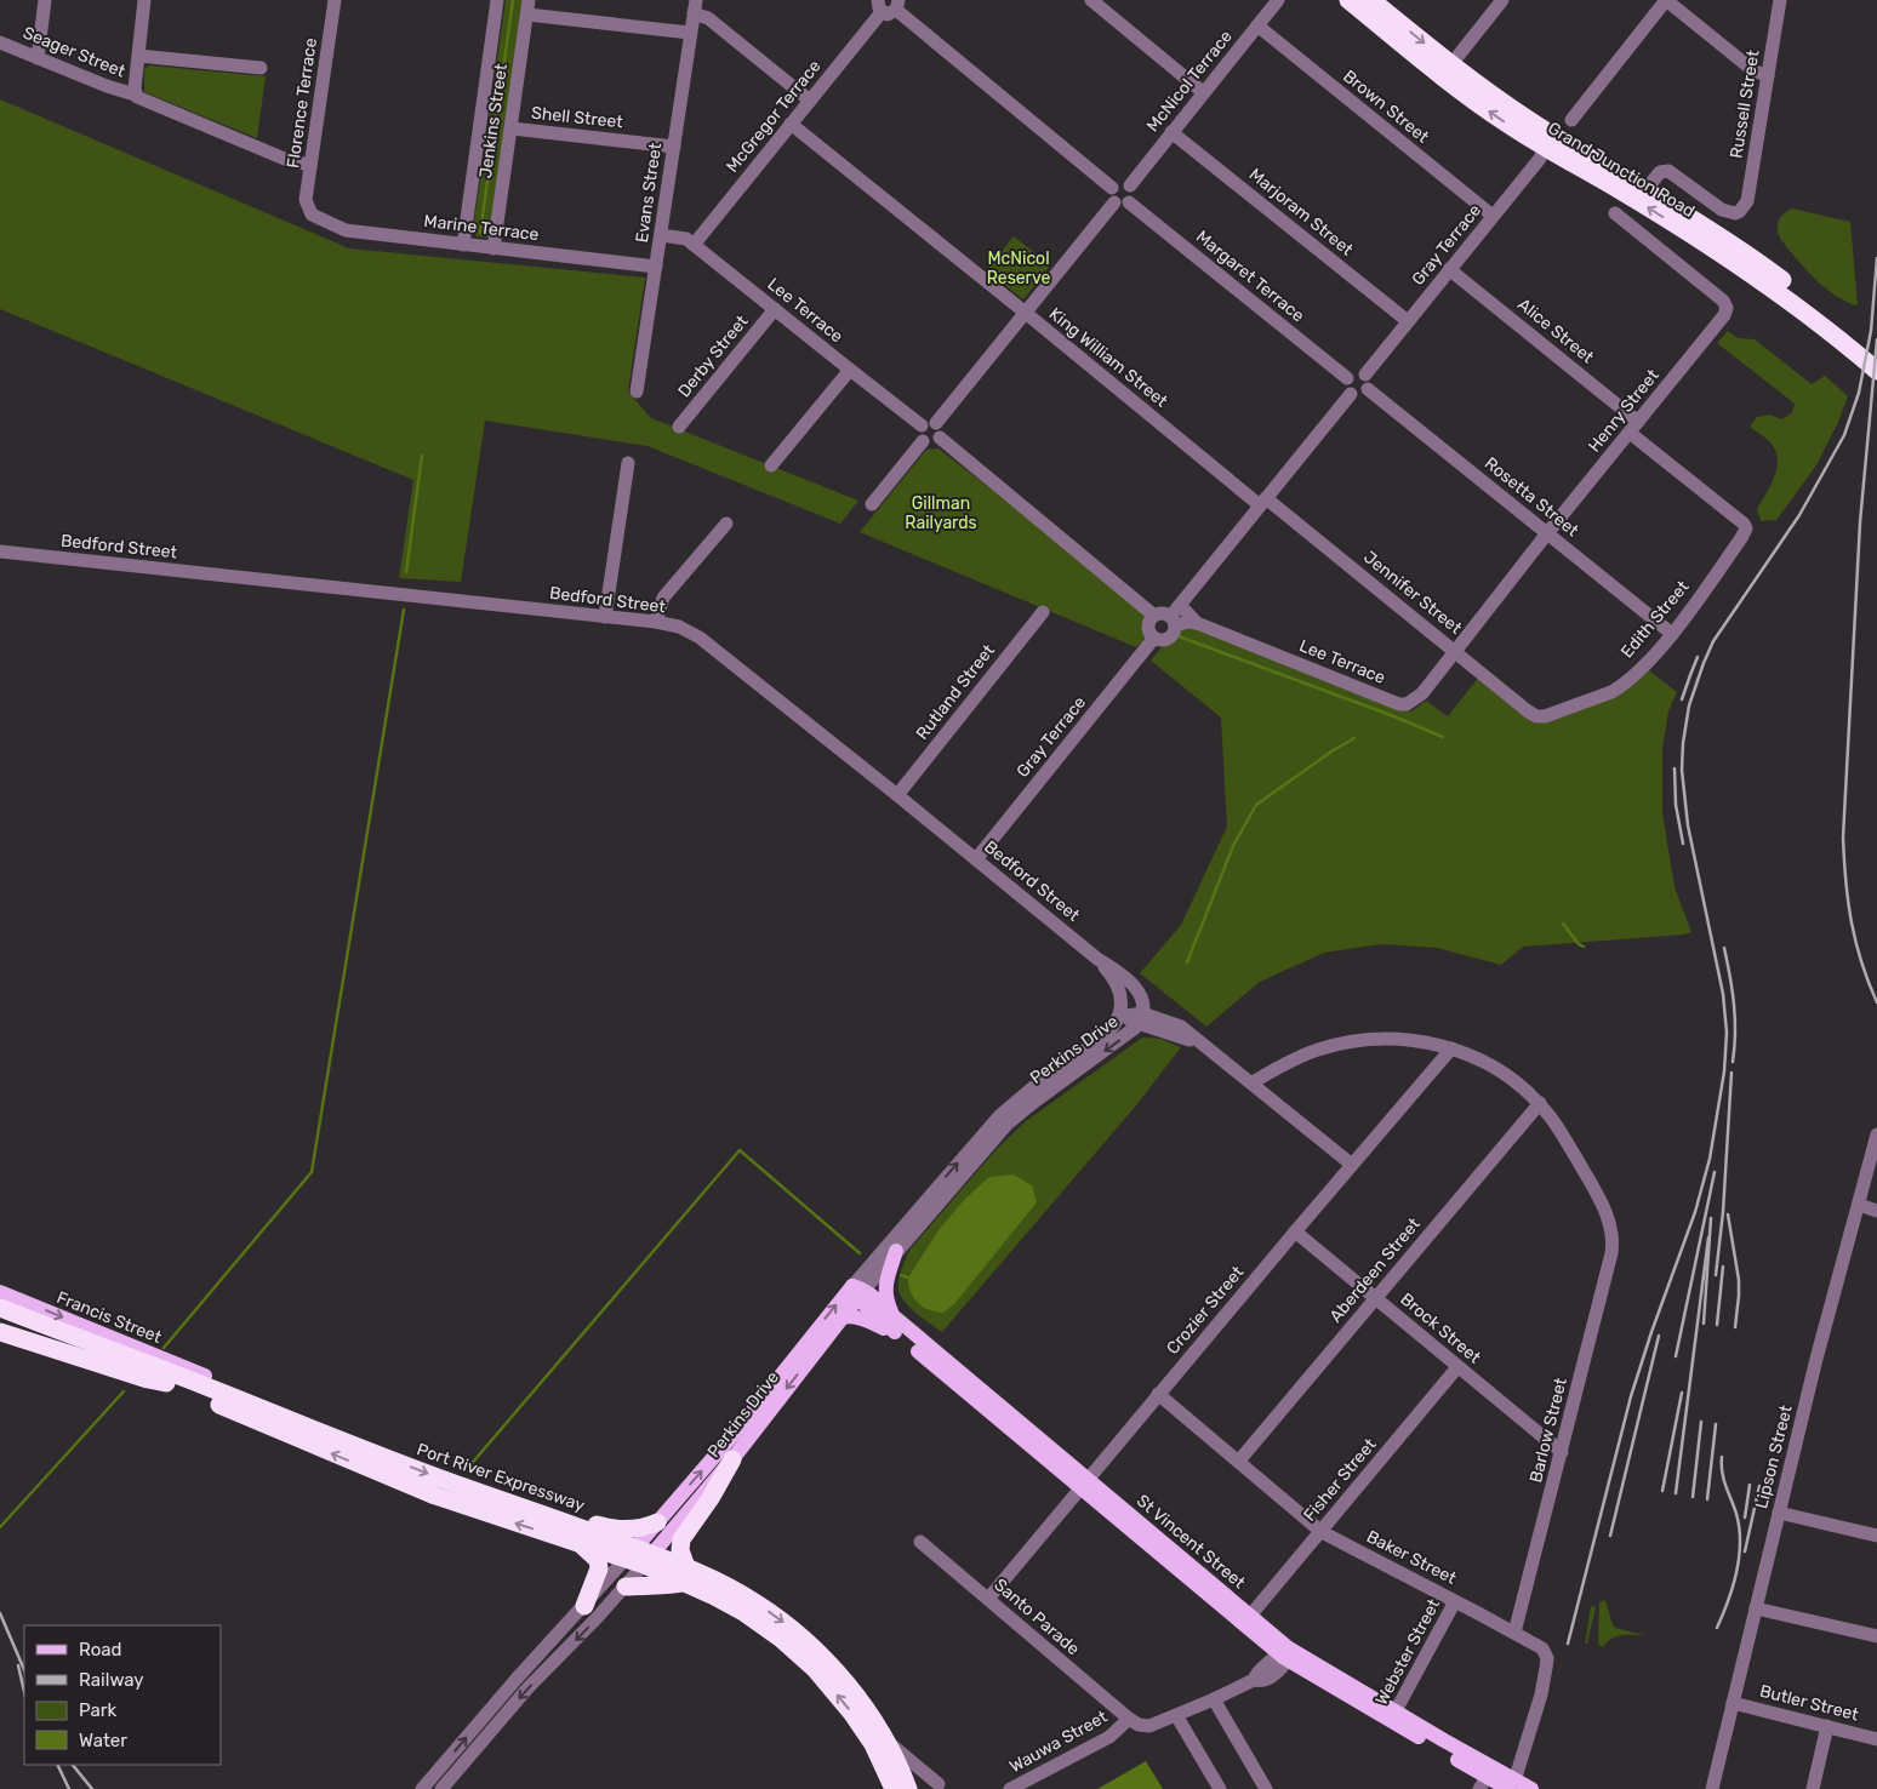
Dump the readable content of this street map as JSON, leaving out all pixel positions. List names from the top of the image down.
{
  "streets": {
    "highway": ["Grand Junction Road", "Port River Expressway"],
    "main road": ["Perkins Drive", "Francis Street", "St Vincent Street"],
    "street": [
      "Seager Street",
      "McNicol Terrace",
      "Florence Terrace",
      "Russell Street",
      "Brown Street",
      "McGregor Terrace",
      "Shell Street",
      "Jenkins Street",
      "Evans Street",
      "Marjoram Street",
      "Marine Terrace",
      "Gray Terrace",
      "Margaret Terrace",
      "Lee Terrace",
      "Alice Street",
      "Derby Street",
      "King William Street",
      "Henry Street",
      "Rosetta Street",
      "Bedford Street",
      "Jennifer Street",
      "Edith Street",
      "Rutland Street",
      "Aberdeen Street",
      "Crozier Street",
      "Brock Street",
      "Barlow Street",
      "Lipson Street",
      "Fisher Street",
      "Baker Street",
      "Santo Parade",
      "Webster Street",
      "Butler Street",
      "Wauwa Street"
    ]
  },
  "crossings": [
    ["Seager Street", "Florence Terrace"],
    ["McNicol Terrace", "Brown Street"],
    ["McNicol Terrace", "Marjoram Street"],
    ["McNicol Terrace", "Margaret Terrace"],
    ["Florence Terrace", "Marine Terrace"],
    ["Russell Street", "Grand Junction Road"],
    ["Brown Street", "Gray Terrace"],
    ["McGregor Terrace", "Lee Terrace"],
    ["McGregor Terrace", "King William Street"],
    ["Shell Street", "Jenkins Street"],
    ["Shell Street", "Evans Street"],
    ["Jenkins Street", "Marine Terrace"],
    ["Grand Junction Road", "Gray Terrace"],
    ["Evans Street", "Marine Terrace"],
    ["Evans Street", "Lee Terrace"],
    ["Marjoram Street", "Gray Terrace"],
    ["Gray Terrace", "Margaret Terrace"],
    ["Gray Terrace", "Lee Terrace"],
    ["Gray Terrace", "Alice Street"],
    ["Gray Terrace", "Rosetta Street"],
    ["Gray Terrace", "Bedford Street"],
    ["Margaret Terrace", "Rosetta Street"],
    ["Lee Terrace", "Derby Street"],
    ["Lee Terrace", "Henry Street"],
    ["Lee Terrace", "Jennifer Street"],
    ["Alice Street", "Henry Street"],
    ["King William Street", "Jennifer Street"],
    ["Henry Street", "Rosetta Street"],
    ["Henry Street", "Jennifer Street"],
    ["Henry Street", "Edith Street"],
    ["Rosetta Street", "Edith Street"],
    ["Bedford Street", "Rutland Street"],
    ["Bedford Street", "Perkins Drive"],
    ["Jennifer Street", "Edith Street"],
    ["Perkins Drive", "Port River Expressway"],
    ["Perkins Drive", "St Vincent Street"],
    ["Aberdeen Street", "Brock Street"],
    ["Aberdeen Street", "Barlow Street"],
    ["Aberdeen Street", "Baker Street"],
    ["Crozier Street", "Brock Street"],
    ["Crozier Street", "St Vincent Street"],
    ["Crozier Street", "Baker Street"],
    ["Crozier Street", "Santo Parade"],
    ["Brock Street", "Barlow Street"],
    ["Brock Street", "Fisher Street"],
    ["Barlow Street", "Baker Street"],
    ["Lipson Street", "Butler Street"],
    ["Fisher Street", "St Vincent Street"],
    ["Fisher Street", "Baker Street"],
    ["St Vincent Street", "Baker Street"],
    ["St Vincent Street", "Webster Street"],
    ["St Vincent Street", "Wauwa Street"],
    ["Baker Street", "Webster Street"],
    ["Santo Parade", "Wauwa Street"]
  ],
  "one_way": ["Francis Street"],
  "parks": ["McNicol Reserve", "Gillman Railyards"],
  "legend": [
    "Road",
    "Railway",
    "Park",
    "Water"
  ]
}
